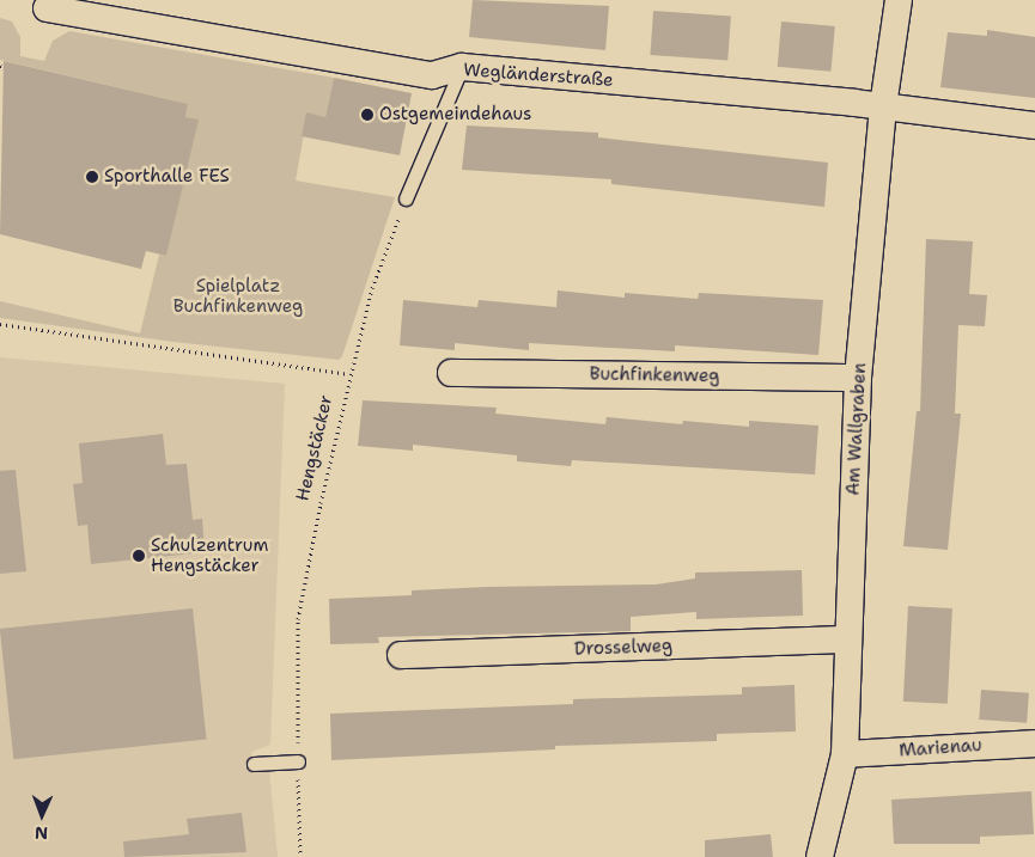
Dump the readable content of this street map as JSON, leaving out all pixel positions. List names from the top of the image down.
{
  "streets": {
    "street": [
      "Wegländerstraße",
      "Buchfinkenweg",
      "Am Wallgraben",
      "Drosselweg",
      "Marienau"
    ],
    "path": ["Hengstäcker"]
  },
  "crossings": [
    ["Wegländerstraße", "Am Wallgraben"],
    ["Buchfinkenweg", "Am Wallgraben"],
    ["Am Wallgraben", "Drosselweg"],
    ["Am Wallgraben", "Marienau"]
  ],
  "parks": ["Spielplatz Buchfinkenweg"],
  "places": ["Ostgemeindehaus", "Sporthalle FES", "Schulzentrum Hengstäcker"],
  "north": "bottom"
}
